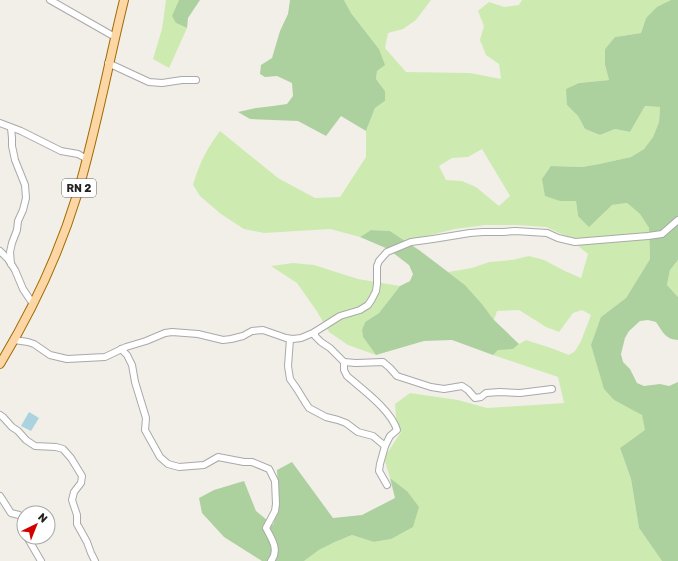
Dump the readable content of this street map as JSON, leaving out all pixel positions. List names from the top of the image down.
{
  "streets": {
    "main road": ["RN 2"]
  },
  "north": "top right"
}
